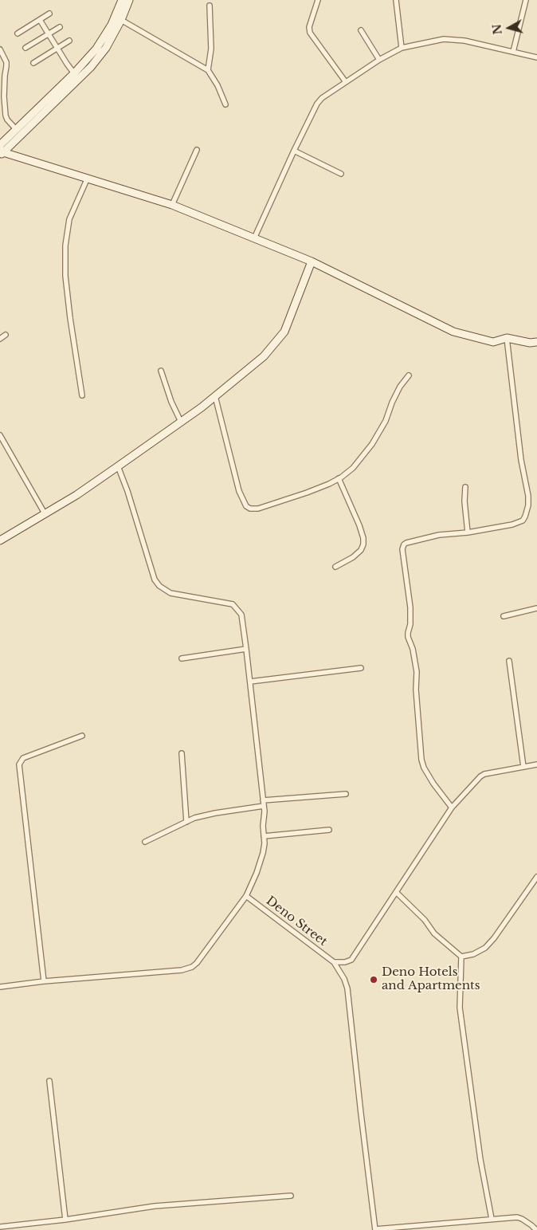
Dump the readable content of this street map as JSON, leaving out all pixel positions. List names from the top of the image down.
{
  "streets": {
    "street": ["Deno Street"]
  },
  "places": ["Deno Hotels and Apartments"],
  "north": "left"
}
